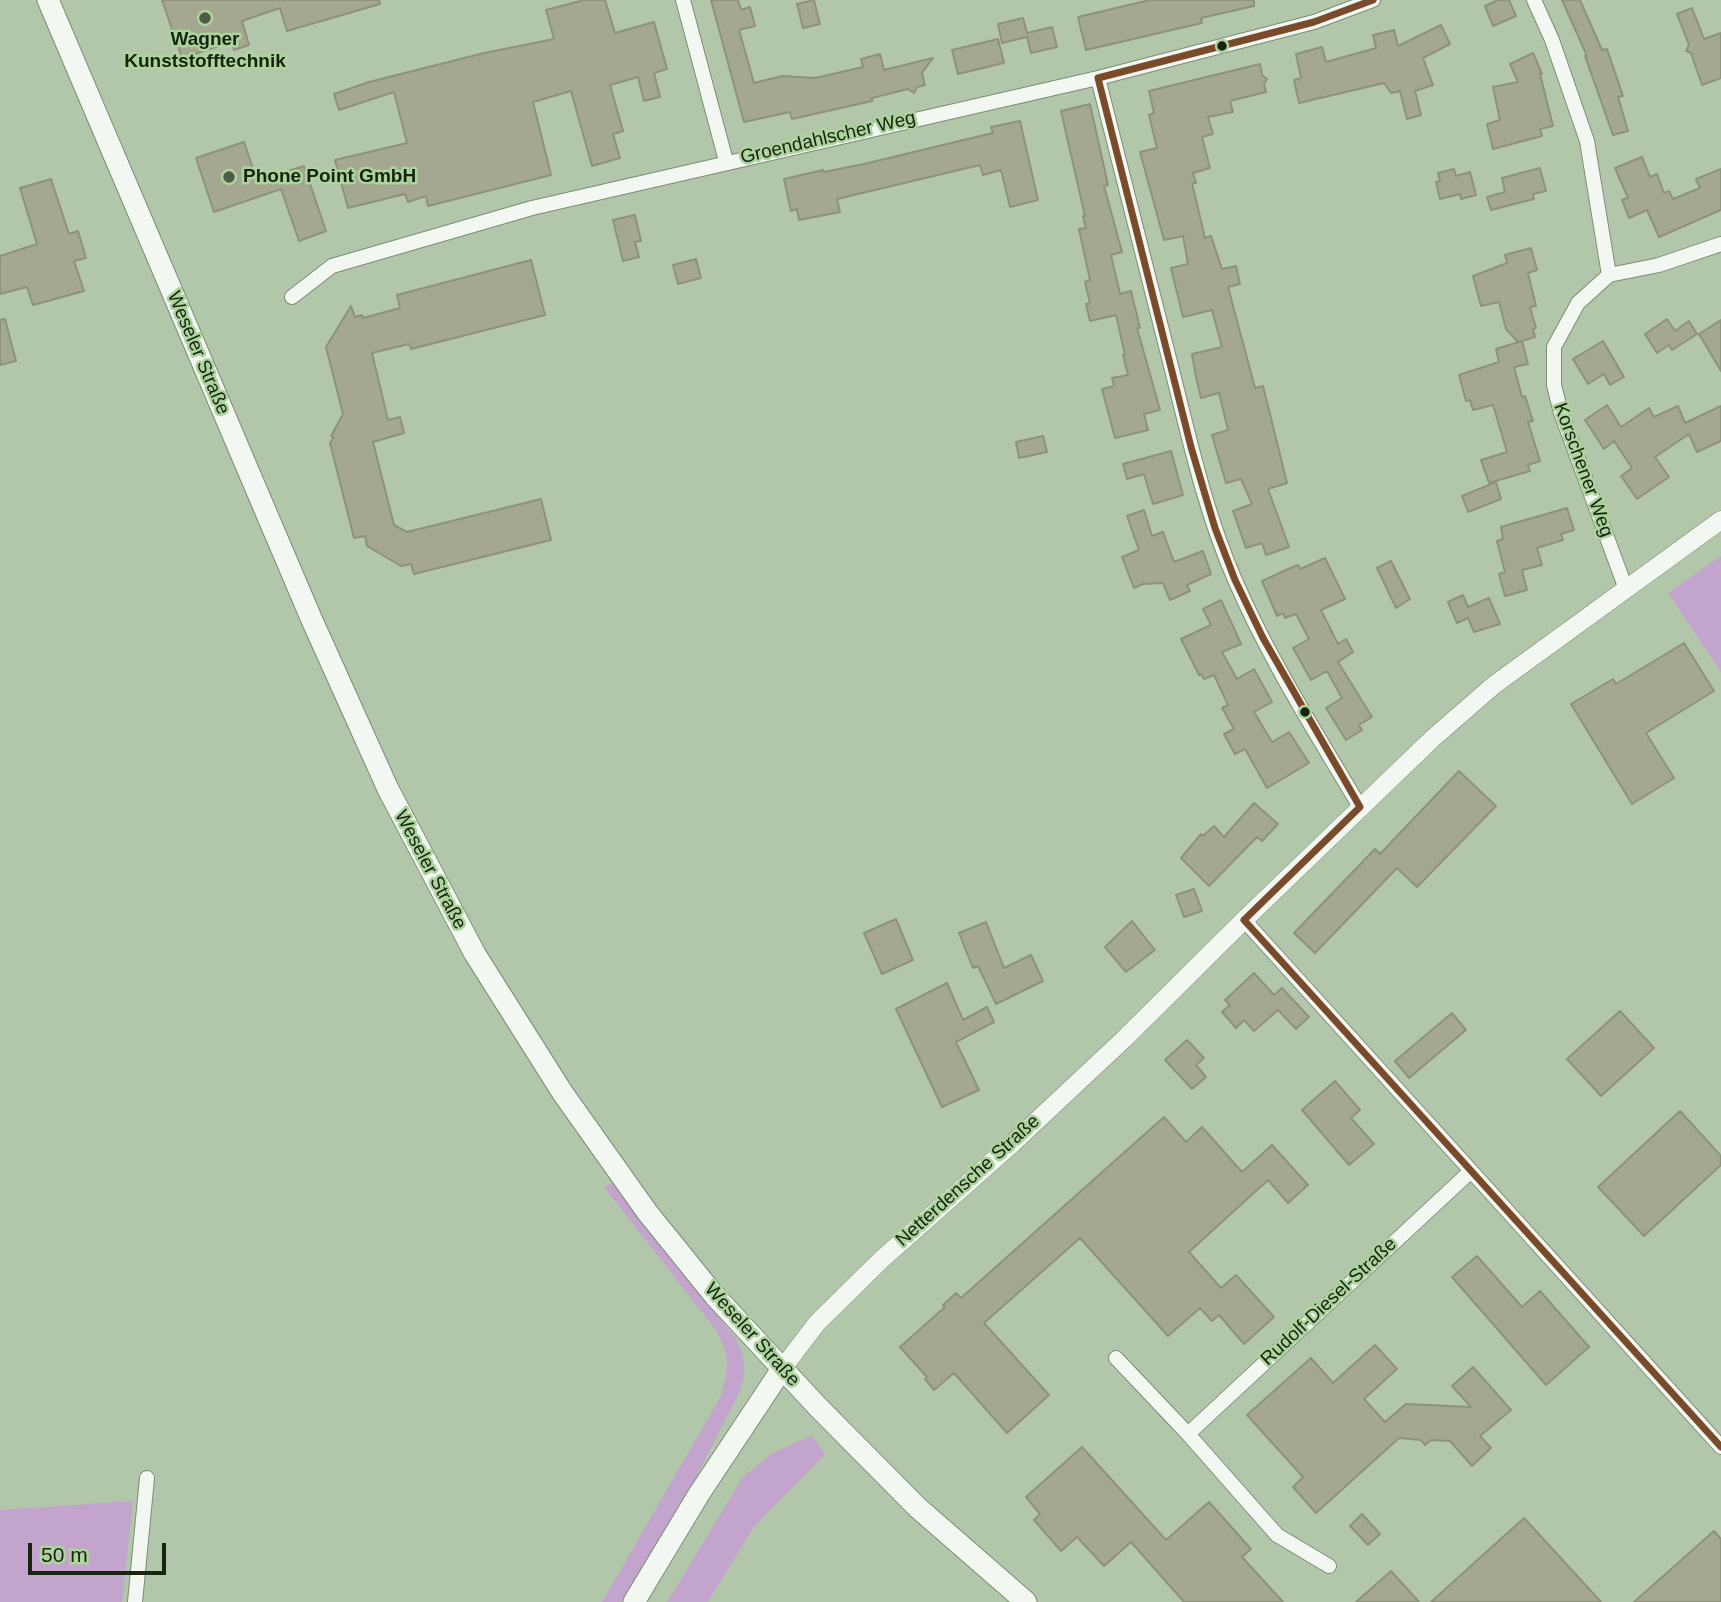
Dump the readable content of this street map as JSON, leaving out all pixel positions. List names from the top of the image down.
{
  "streets": {
    "main road": ["Weseler Straße", "Netterdensche Straße"],
    "street": ["Groendahlscher Weg", "Korschener Weg", "Rudolf-Diesel-Straße"]
  },
  "crossings": [
    ["Weseler Straße", "Netterdensche Straße"],
    ["Korschener Weg", "Netterdensche Straße"]
  ],
  "places": ["Wagner Kunststofftechnik", "Phone Point GmbH"],
  "scale_bar": "50 m"
}
